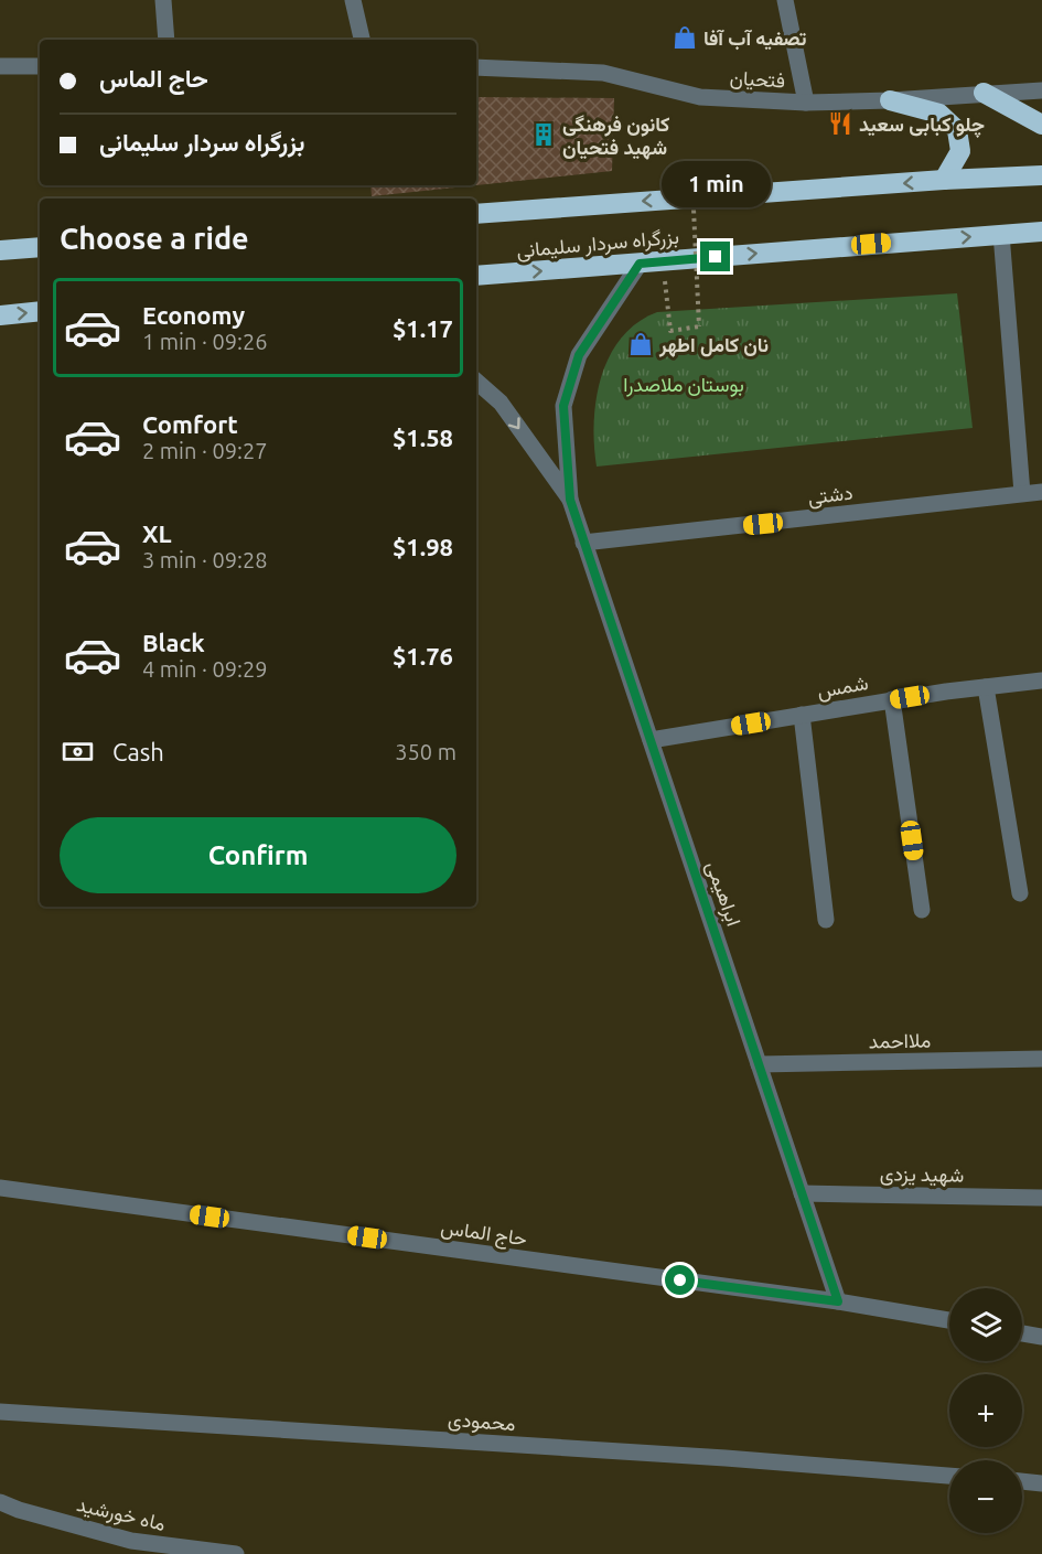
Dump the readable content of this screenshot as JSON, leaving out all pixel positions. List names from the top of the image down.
{
  "streets": {
    "highway": ["بزرگراه سردار سلیمانی"],
    "street": [
      "فتحیان",
      "دشتی",
      "شمس",
      "ابراهیمی",
      "ملااحمد",
      "شهید یزدی",
      "حاج الماس",
      "محمودی",
      "ماه خورشید"
    ]
  },
  "crossings": [
    ["دشتی", "ابراهیمی"],
    ["شمس", "ابراهیمی"],
    ["ابراهیمی", "ملااحمد"],
    ["ابراهیمی", "شهید یزدی"],
    ["ابراهیمی", "حاج الماس"]
  ],
  "parks": ["بوستان ملاصدرا"],
  "places": {
    "shop": ["تصفیه آب آفا", "نان کامل اطهر"],
    "restaurant": ["چلو کبابی سعید"],
    "building": ["کانون فرهنگی شهید فتحیان"]
  },
  "page": {
    "banner": ["حاج الماس", "بزرگراه سردار سلیمانی"],
    "bubble": "1 min",
    "heading": "Choose a ride",
    "list": [
      {
        "name": "Economy",
        "note": "1 min · 09:26",
        "value": "$1.17"
      },
      {
        "name": "Comfort",
        "note": "2 min · 09:27",
        "value": "$1.58"
      },
      {
        "name": "XL",
        "note": "3 min · 09:28",
        "value": "$1.98"
      },
      {
        "name": "Black",
        "note": "4 min · 09:29",
        "value": "$1.76"
      }
    ],
    "pay": ["Cash", "350 m"],
    "buttons": "Confirm",
    "map_buttons": ["+", "−"]
  }
}
